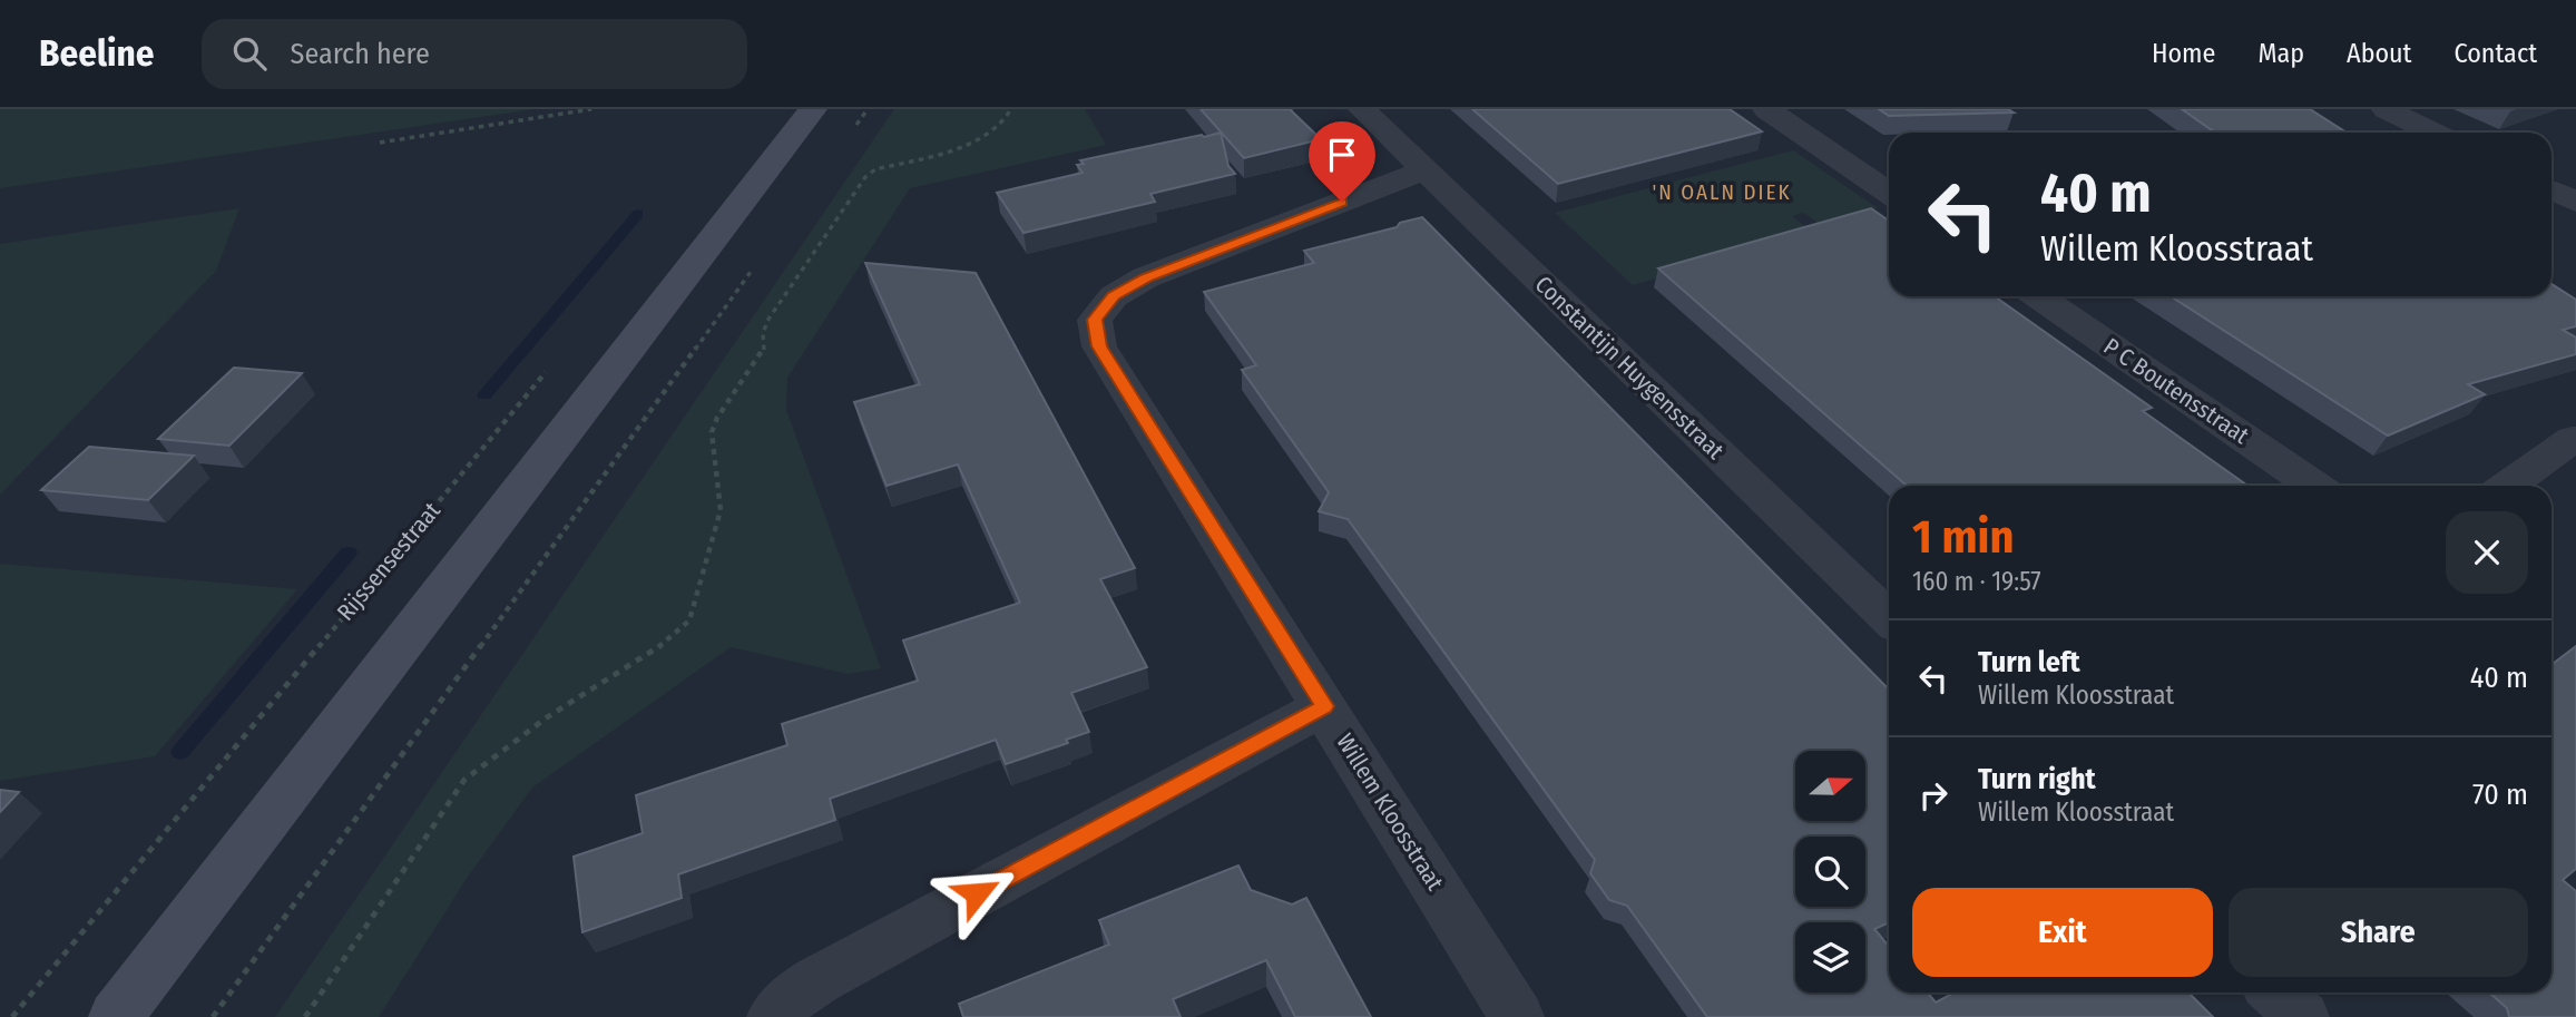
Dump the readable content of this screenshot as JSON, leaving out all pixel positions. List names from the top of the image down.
{
  "streets": {
    "street": ["Constantijn Huygensstraat", "P C Boutensstraat", "Willem Kloosstraat"],
    "path": ["Rijssensestraat"]
  },
  "crossings": [
    ["Constantijn Huygensstraat", "Willem Kloosstraat"]
  ],
  "districts": ["'N OALN DIEK"],
  "north": "right",
  "page": {
    "header": "Beeline",
    "search": "Search here",
    "nav": [
      "Home",
      "Map",
      "About",
      "Contact"
    ],
    "turn": ["40 m", "Willem Kloosstraat"],
    "heading": ["1 min", "160 m · 19:57"],
    "list": [
      {
        "name": "Turn left",
        "note": "Willem Kloosstraat",
        "value": "40 m"
      },
      {
        "name": "Turn right",
        "note": "Willem Kloosstraat",
        "value": "70 m"
      }
    ],
    "buttons": ["Exit", "Share"]
  }
}
